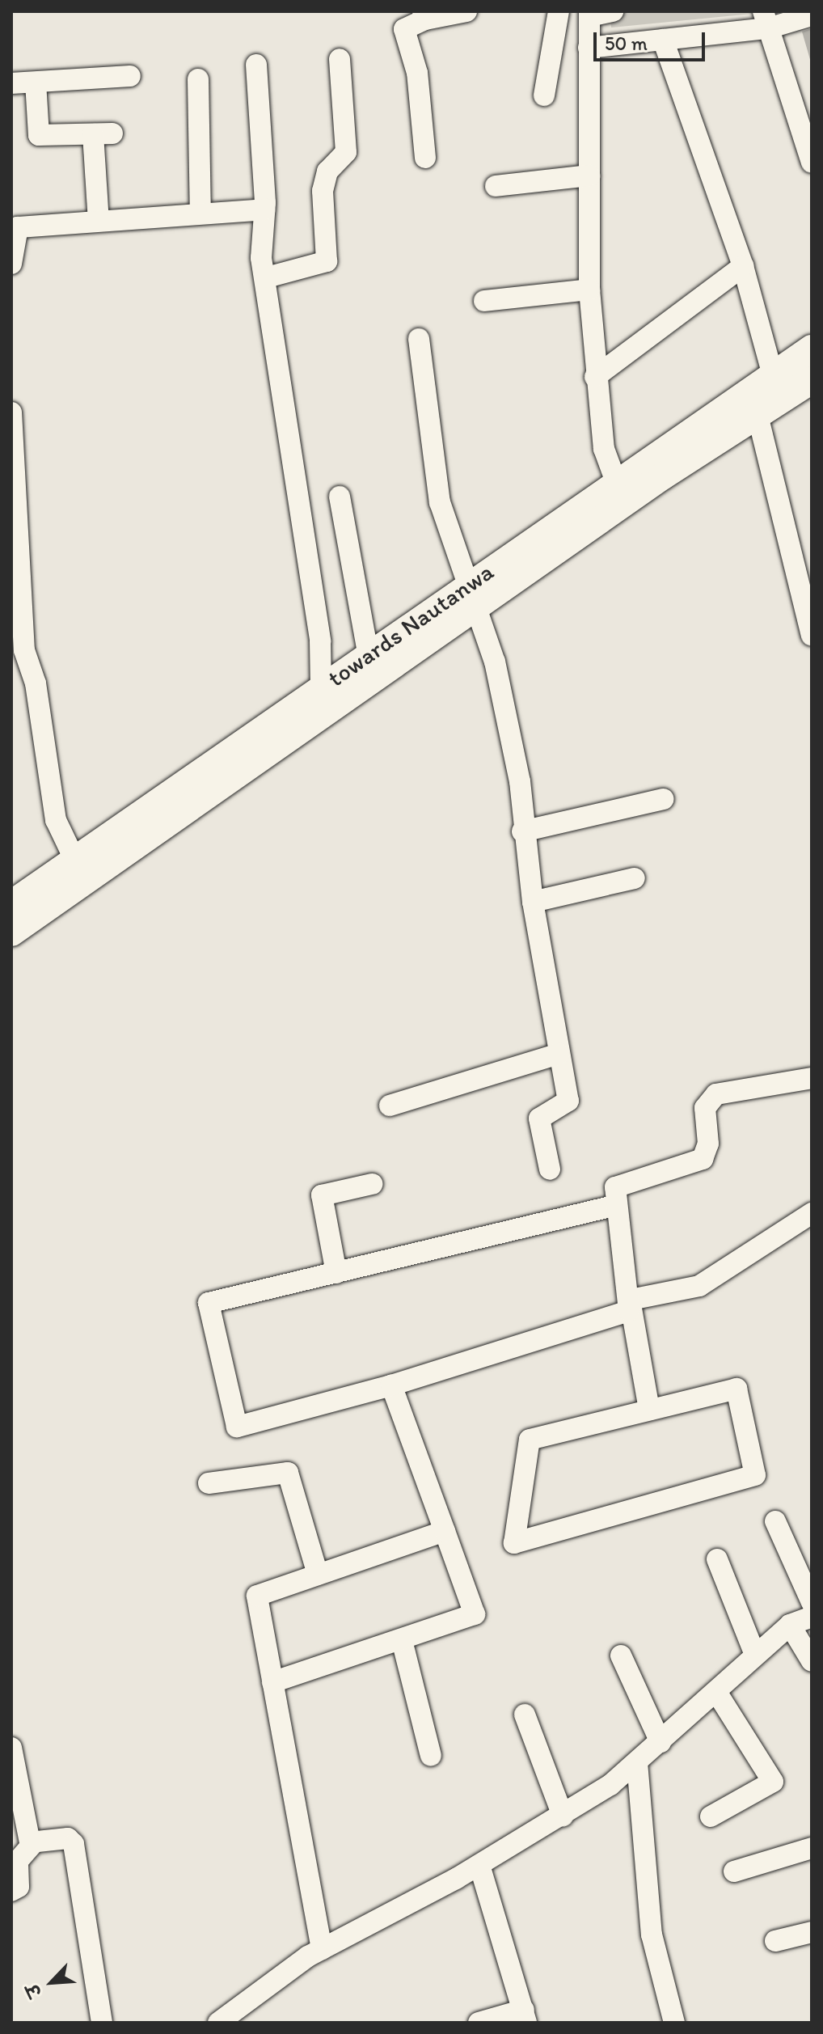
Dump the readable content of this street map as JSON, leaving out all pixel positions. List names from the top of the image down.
{
  "streets": {
    "main road": ["towards Nautanwa"]
  },
  "scale_bar": "50 m",
  "north": "bottom left"
}
